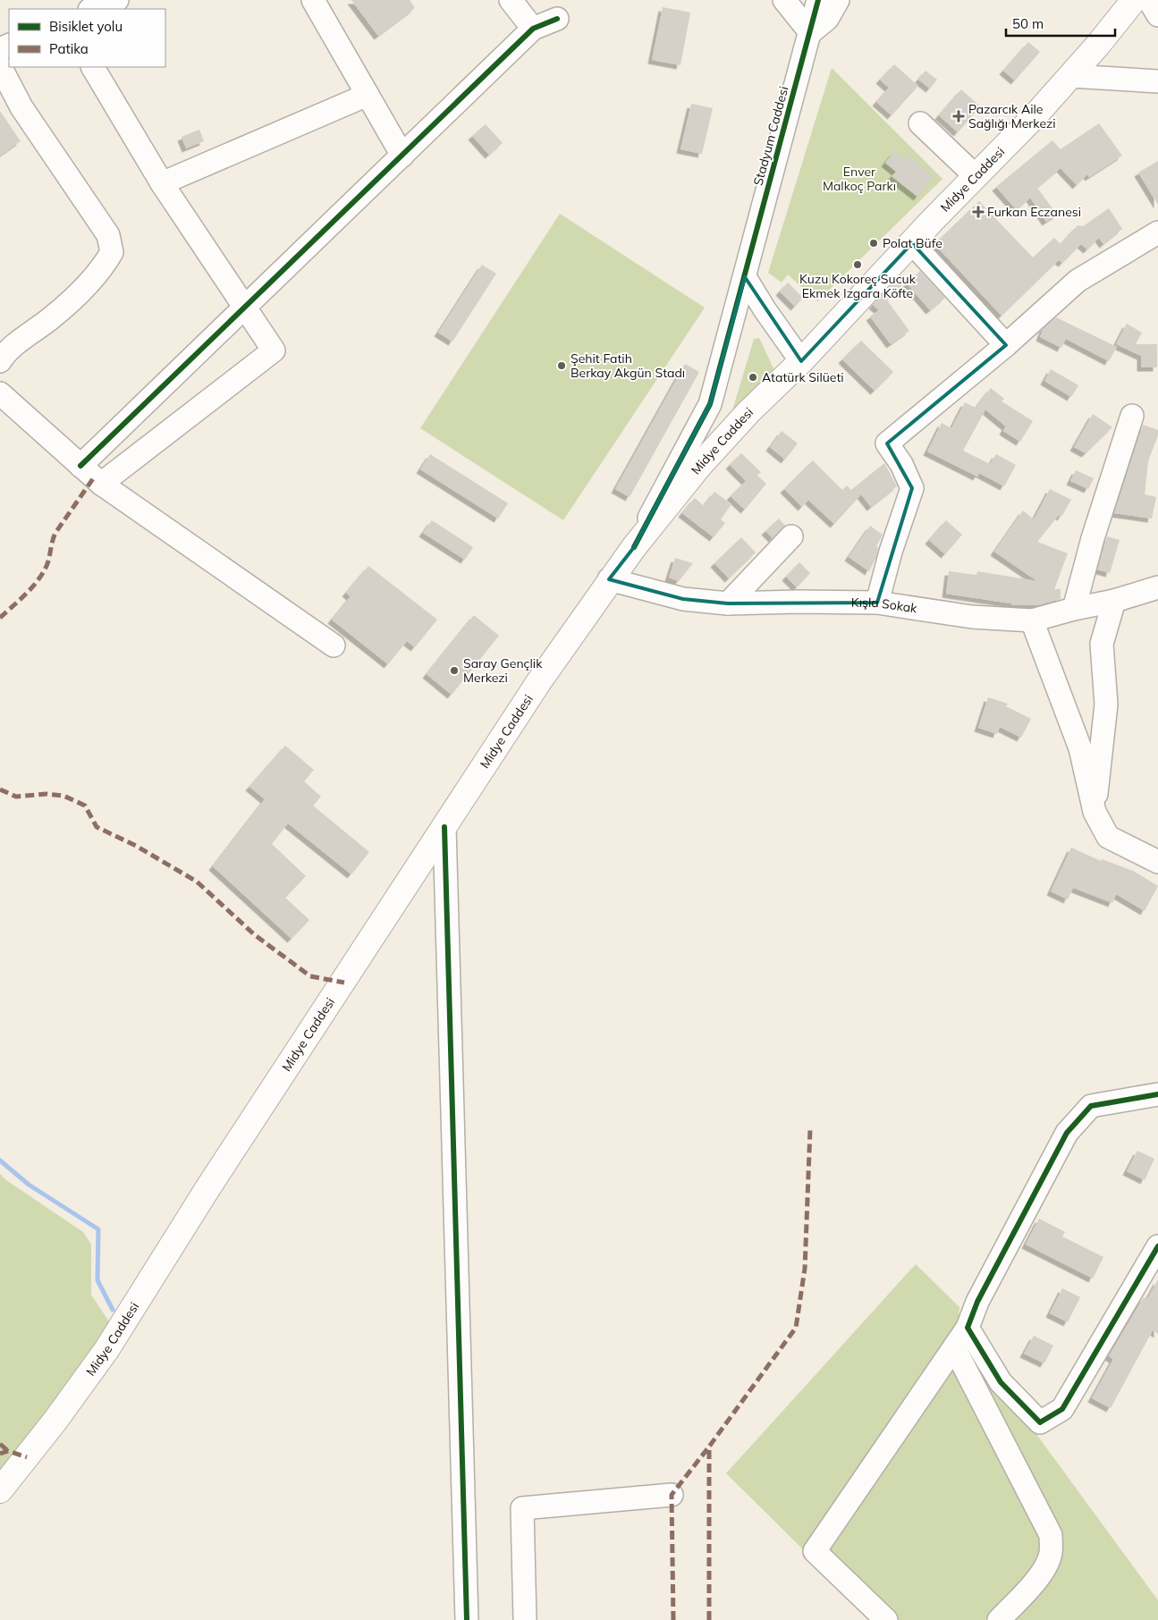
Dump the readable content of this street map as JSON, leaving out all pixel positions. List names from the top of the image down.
{
  "streets": {
    "main road": ["Midye Caddesi"],
    "street": ["Stadyum Caddesi", "Kışla Sokak"]
  },
  "crossings": [
    ["Stadyum Caddesi", "Midye Caddesi"],
    ["Midye Caddesi", "Kışla Sokak"]
  ],
  "parks": ["Enver Malkoç Parkı"],
  "places": {
    "health": ["Pazarcık Aile Sağlığı Merkezi", "Furkan Eczanesi"],
    "other": [
      "Polat Büfe",
      "Kuzu Kokoreç Sucuk Ekmek Izgara Köfte",
      "Şehit Fatih Berkay Akgün Stadı",
      "Atatürk Silüeti",
      "Saray Gençlik Merkezi"
    ]
  },
  "legend": ["Bisiklet yolu", "Patika"],
  "scale_bar": "50 m"
}
